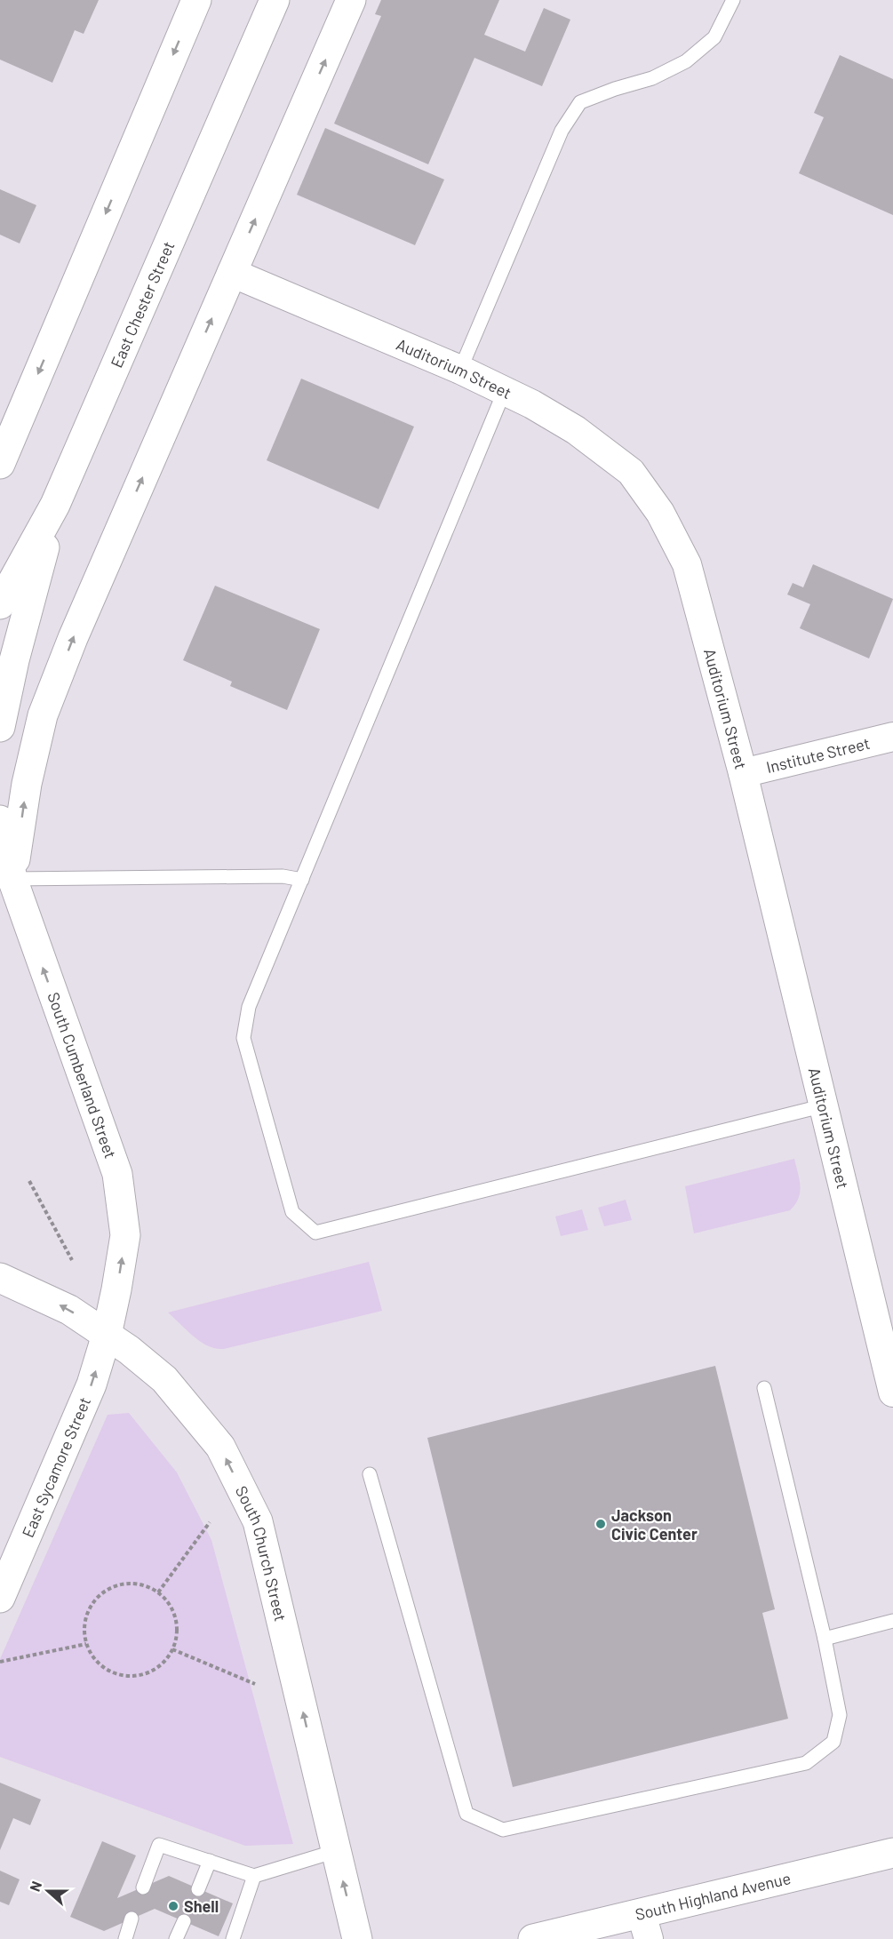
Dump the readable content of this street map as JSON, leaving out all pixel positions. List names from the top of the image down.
{
  "streets": {
    "main road": [
      "East Chester Street",
      "South Cumberland Street",
      "East Sycamore Street",
      "South Church Street",
      "South Highland Avenue"
    ],
    "street": ["Auditorium Street", "Institute Street"]
  },
  "crossings": [
    ["Auditorium Street", "Institute Street"],
    ["South Cumberland Street", "East Sycamore Street"],
    ["South Cumberland Street", "South Church Street"],
    ["East Sycamore Street", "South Church Street"]
  ],
  "one_way": ["South Cumberland Street", "East Sycamore Street", "South Church Street"],
  "places": ["Jackson Civic Center", "Shell"],
  "north": "left"
}
